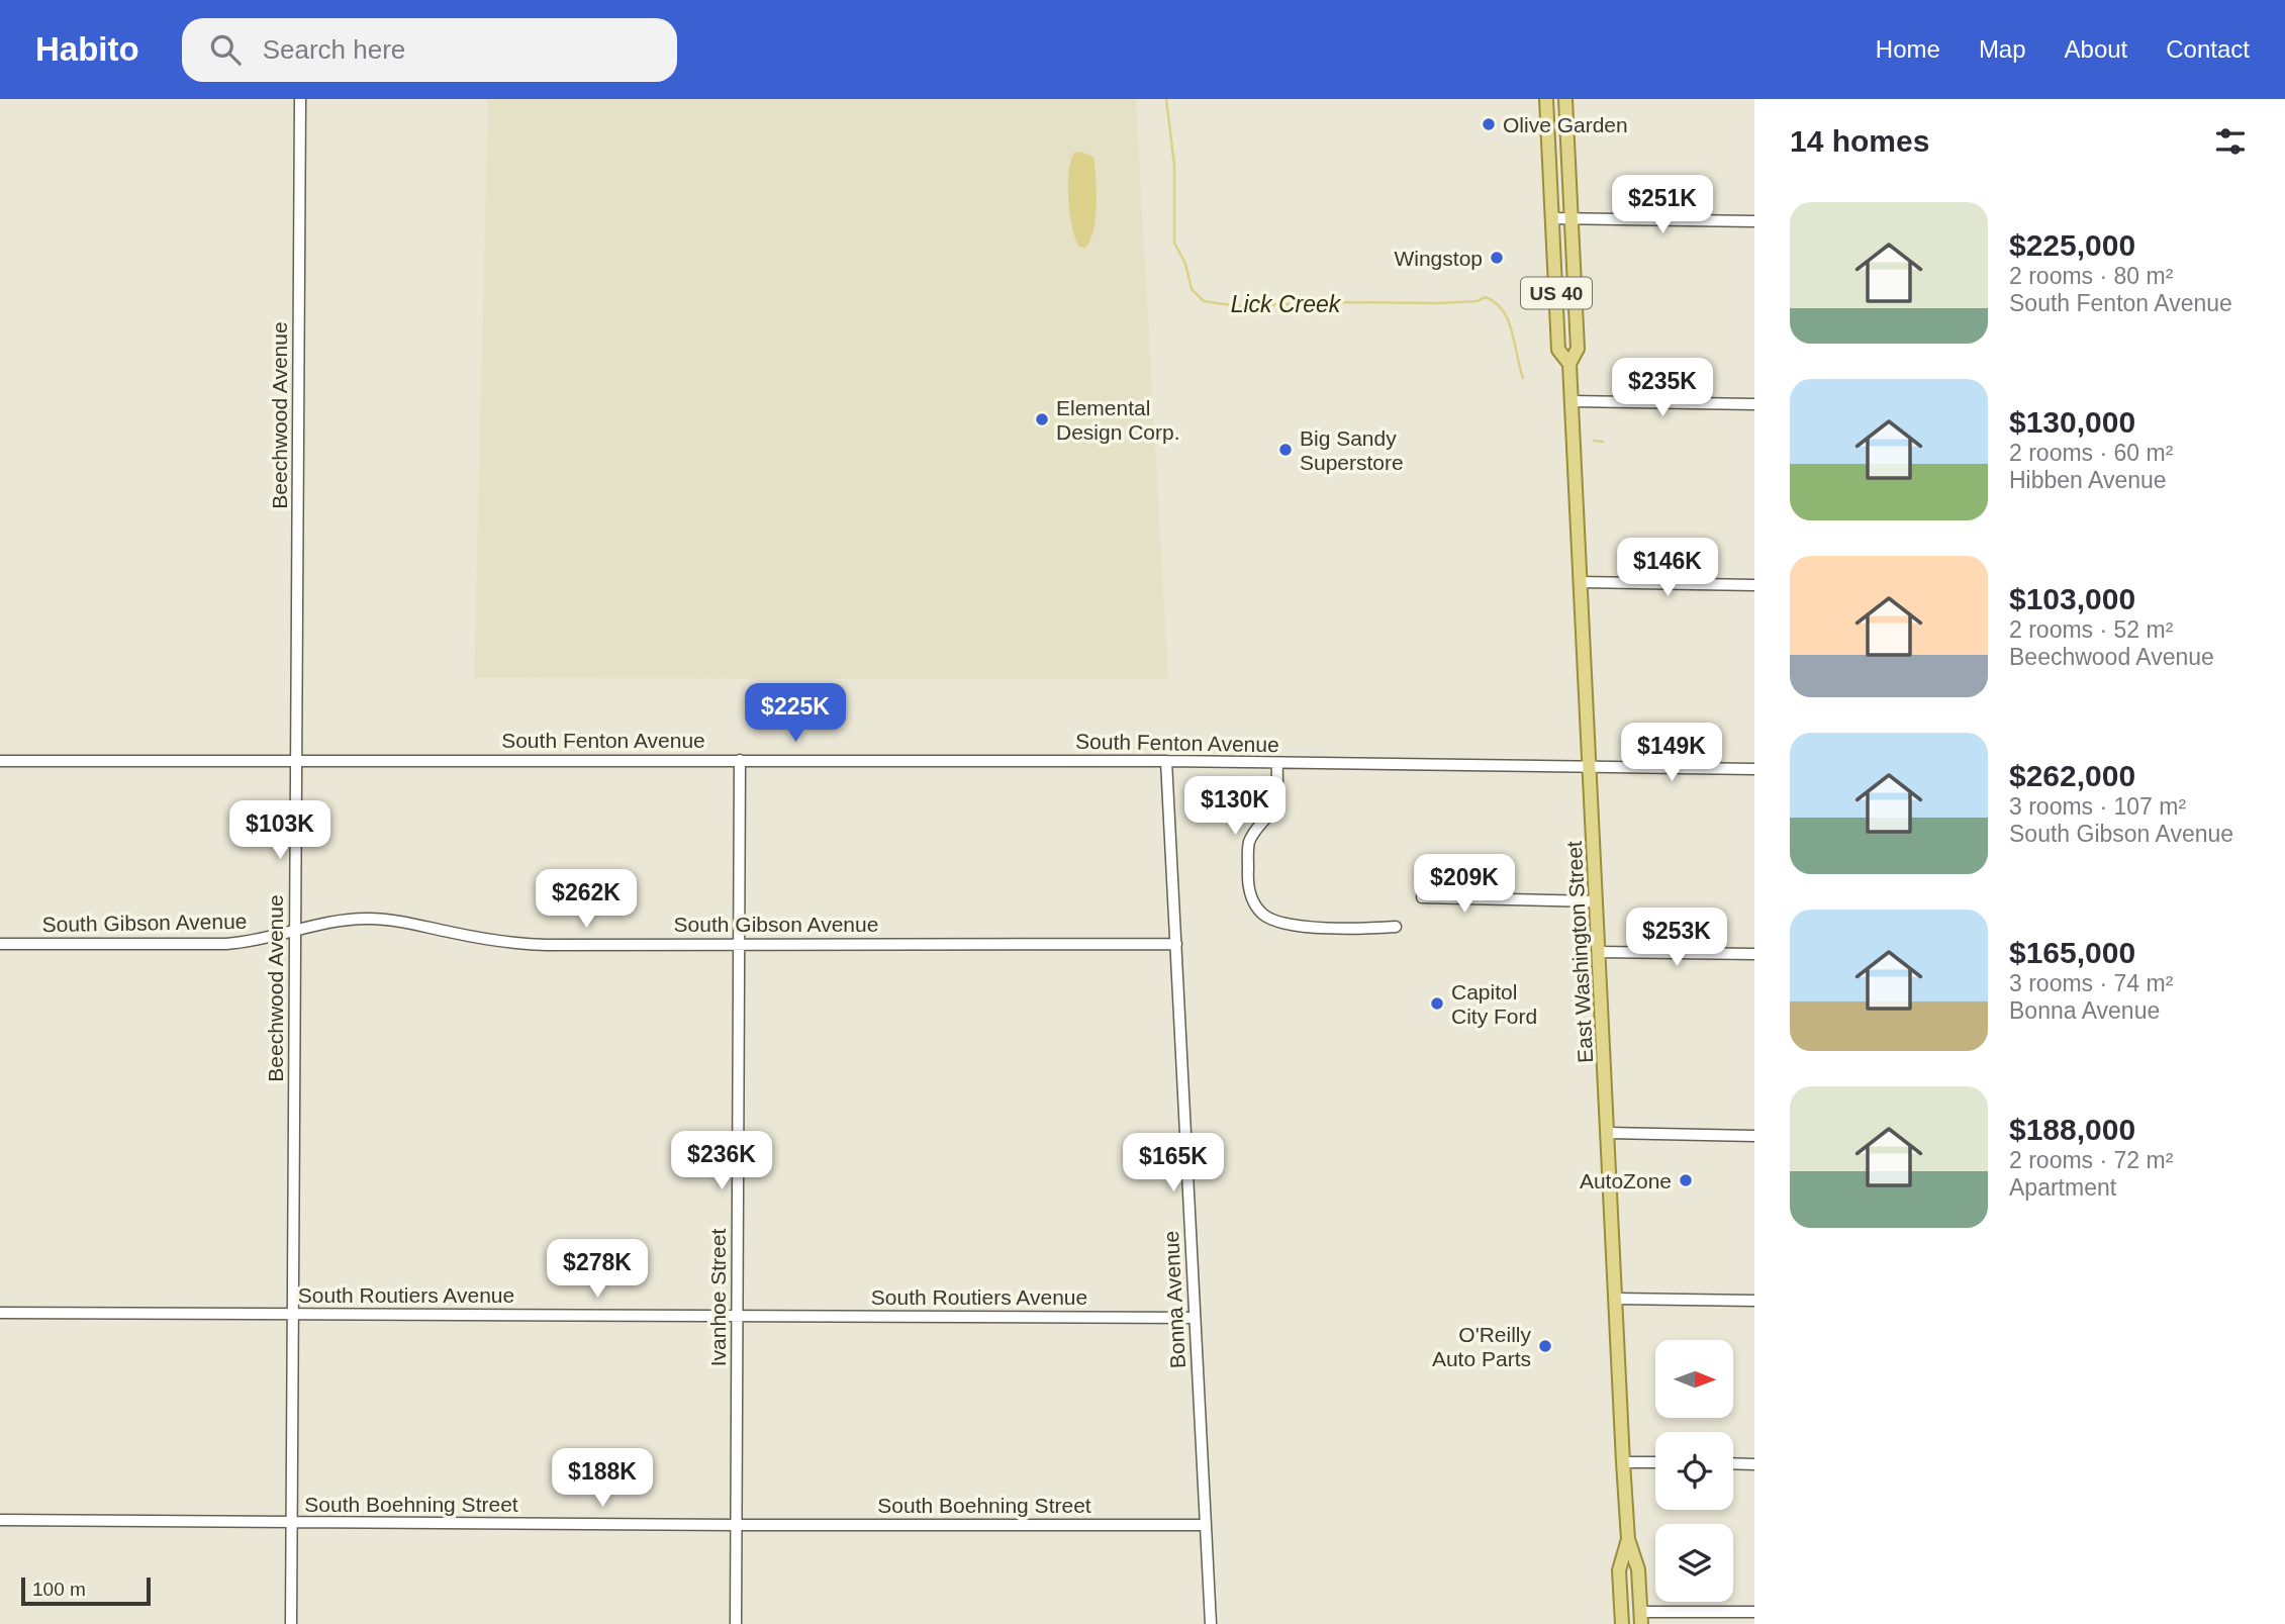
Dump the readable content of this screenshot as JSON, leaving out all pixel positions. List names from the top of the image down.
{
  "streets": {
    "main road": ["US 40", "East Washington Street"],
    "street": [
      "Beechwood Avenue",
      "South Fenton Avenue",
      "South Gibson Avenue",
      "South Routiers Avenue",
      "Ivanhoe Street",
      "Bonna Avenue",
      "South Boehning Street"
    ]
  },
  "crossings": [
    ["Beechwood Avenue", "South Fenton Avenue"],
    ["Beechwood Avenue", "South Gibson Avenue"],
    ["Beechwood Avenue", "South Routiers Avenue"],
    ["Beechwood Avenue", "South Boehning Street"],
    ["South Fenton Avenue", "East Washington Street"],
    ["South Fenton Avenue", "Ivanhoe Street"],
    ["South Fenton Avenue", "Bonna Avenue"],
    ["South Gibson Avenue", "Ivanhoe Street"],
    ["South Gibson Avenue", "Bonna Avenue"],
    ["South Routiers Avenue", "Ivanhoe Street"],
    ["South Routiers Avenue", "Bonna Avenue"],
    ["Ivanhoe Street", "South Boehning Street"],
    ["Bonna Avenue", "South Boehning Street"]
  ],
  "water": ["Lick Creek"],
  "places": [
    "Olive Garden",
    "Wingstop",
    "Elemental Design Corp.",
    "Big Sandy Superstore",
    "Capitol City Ford",
    "AutoZone",
    "O'Reilly Auto Parts"
  ],
  "scale_bar": "100 m",
  "north": "right",
  "page": {
    "header": "Habito",
    "search": "Search here",
    "nav": [
      "Home",
      "Map",
      "About",
      "Contact"
    ],
    "heading": "14 homes",
    "price": [
      "$251K",
      "$235K",
      "$146K",
      "$225K",
      "$149K",
      "$130K",
      "$103K",
      "$209K",
      "$262K",
      "$253K",
      "$236K",
      "$165K",
      "$278K",
      "$188K"
    ],
    "list": [
      {
        "name": "$225,000",
        "note": "2 rooms · 80 m² · South Fenton Avenue"
      },
      {
        "name": "$130,000",
        "note": "2 rooms · 60 m² · Hibben Avenue"
      },
      {
        "name": "$103,000",
        "note": "2 rooms · 52 m² · Beechwood Avenue"
      },
      {
        "name": "$262,000",
        "note": "3 rooms · 107 m² · South Gibson Avenue"
      },
      {
        "name": "$165,000",
        "note": "3 rooms · 74 m² · Bonna Avenue"
      },
      {
        "name": "$188,000",
        "note": "2 rooms · 72 m² · Apartment"
      }
    ],
    "scale": "100 m"
  }
}
